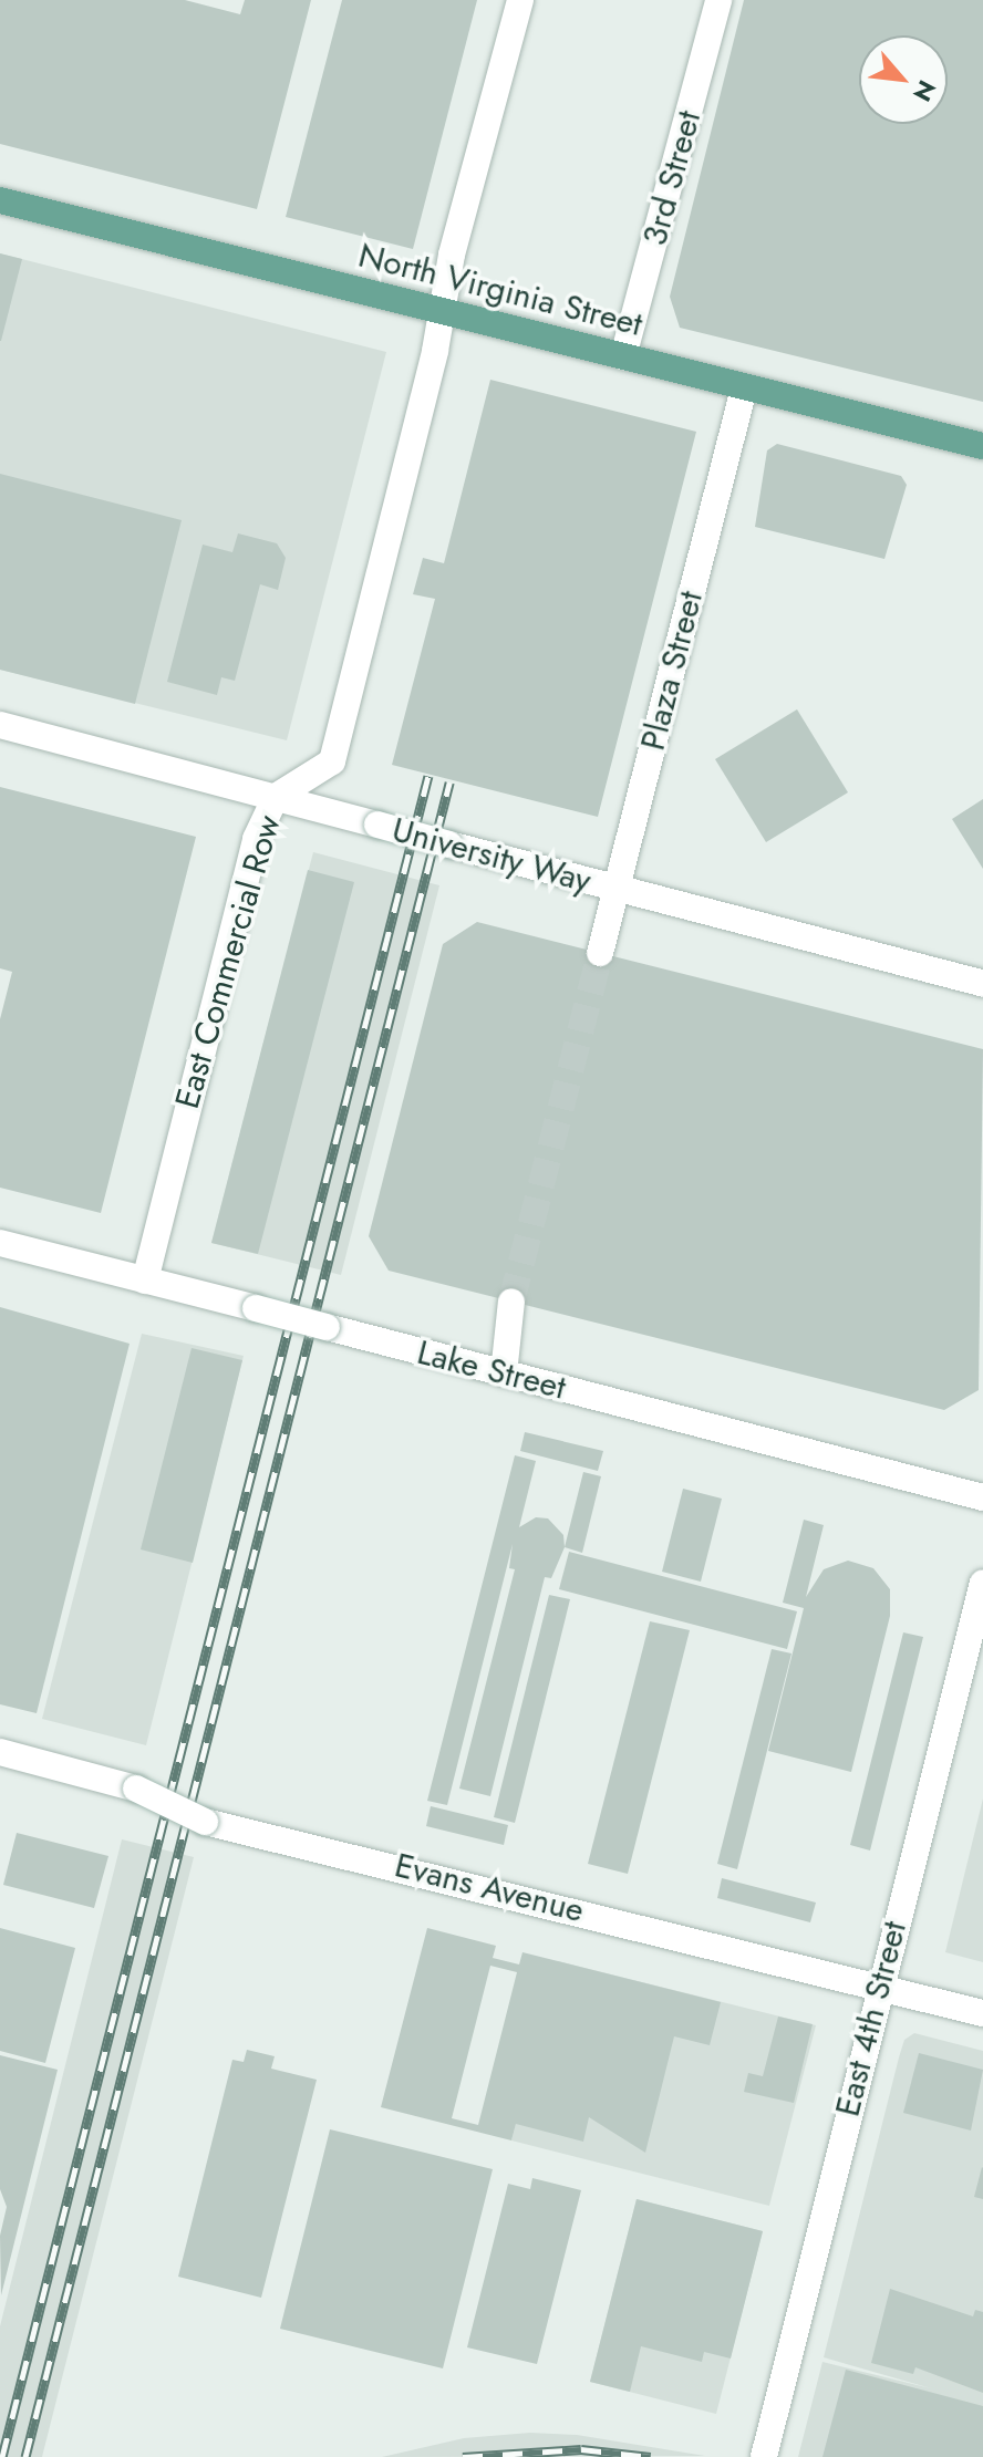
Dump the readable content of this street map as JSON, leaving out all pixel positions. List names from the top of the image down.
{
  "streets": {
    "main road": ["North Virginia Street"],
    "street": [
      "3rd Street",
      "Plaza Street",
      "University Way",
      "East Commercial Row",
      "Lake Street",
      "Evans Avenue",
      "East 4th Street"
    ]
  },
  "crossings": [
    ["3rd Street", "North Virginia Street"],
    ["North Virginia Street", "Plaza Street"],
    ["North Virginia Street", "East Commercial Row"],
    ["Plaza Street", "University Way"],
    ["University Way", "East Commercial Row"],
    ["East Commercial Row", "Lake Street"],
    ["Evans Avenue", "East 4th Street"]
  ],
  "north": "bottom right"
}
